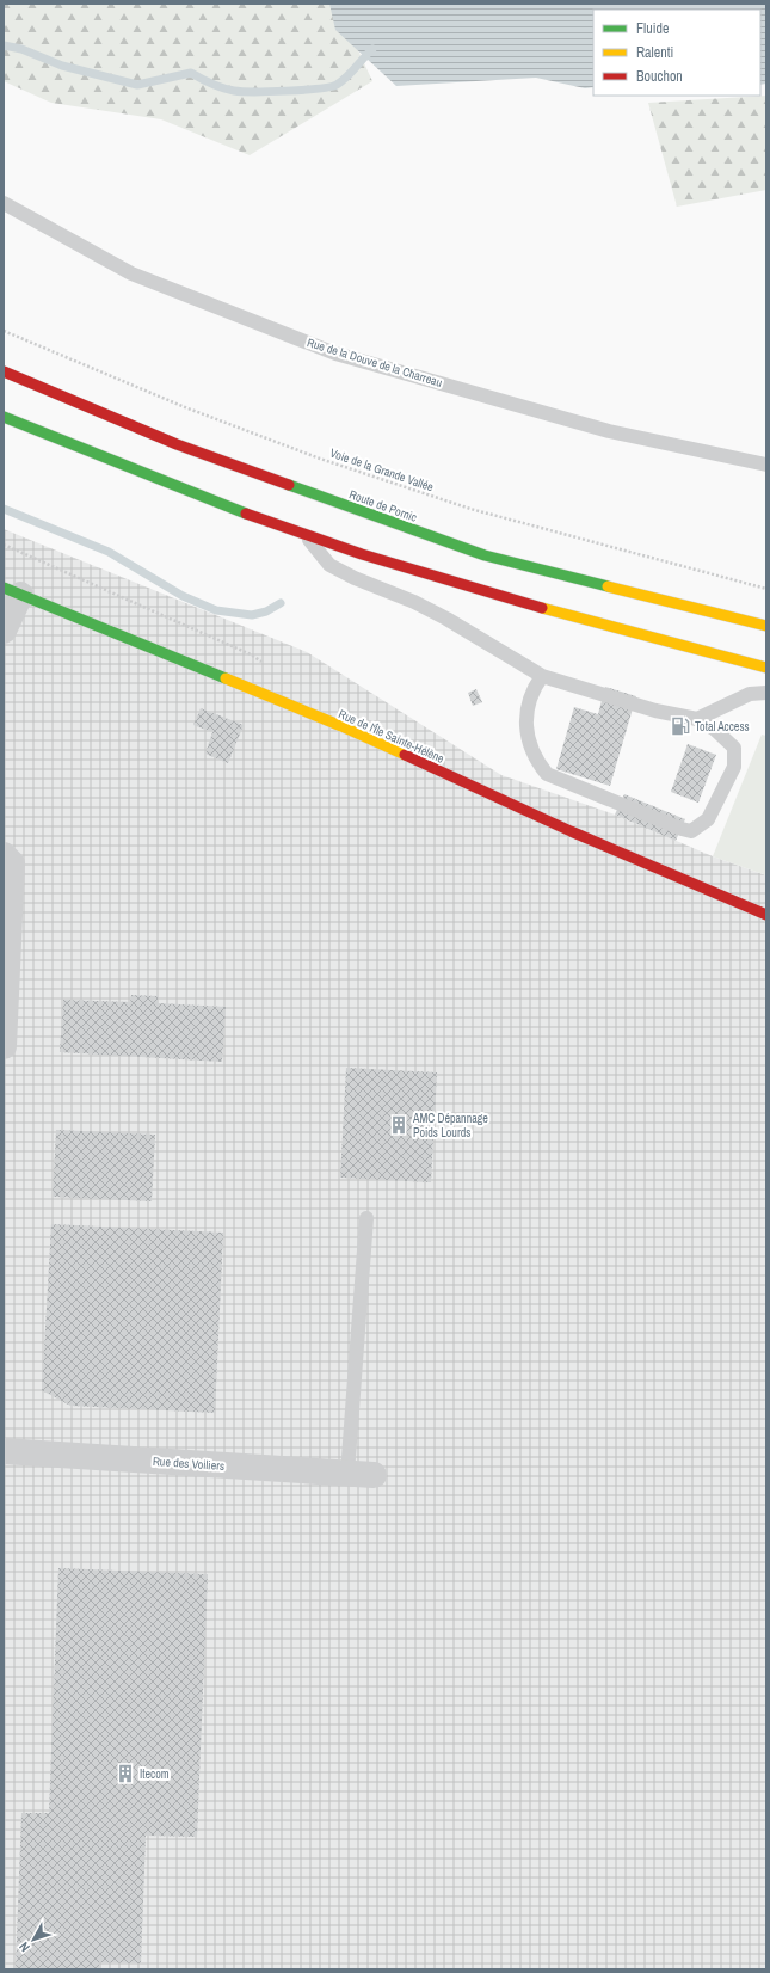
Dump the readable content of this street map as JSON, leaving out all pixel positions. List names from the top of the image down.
{
  "streets": {
    "main road": ["Route de Pornic", "Rue de l'Île Sainte-Hélène"],
    "street": ["Rue des Voiliers"],
    "lane": ["Rue de la Douve de la Charreau"],
    "path": ["Voie de la Grande Vallée"]
  },
  "places": {
    "fuel station": ["Total Access"],
    "building": ["AMC Dépannage Poids Lourds", "Itecom"]
  },
  "legend": ["Fluide", "Ralenti", "Bouchon"],
  "north": "bottom left"
}
